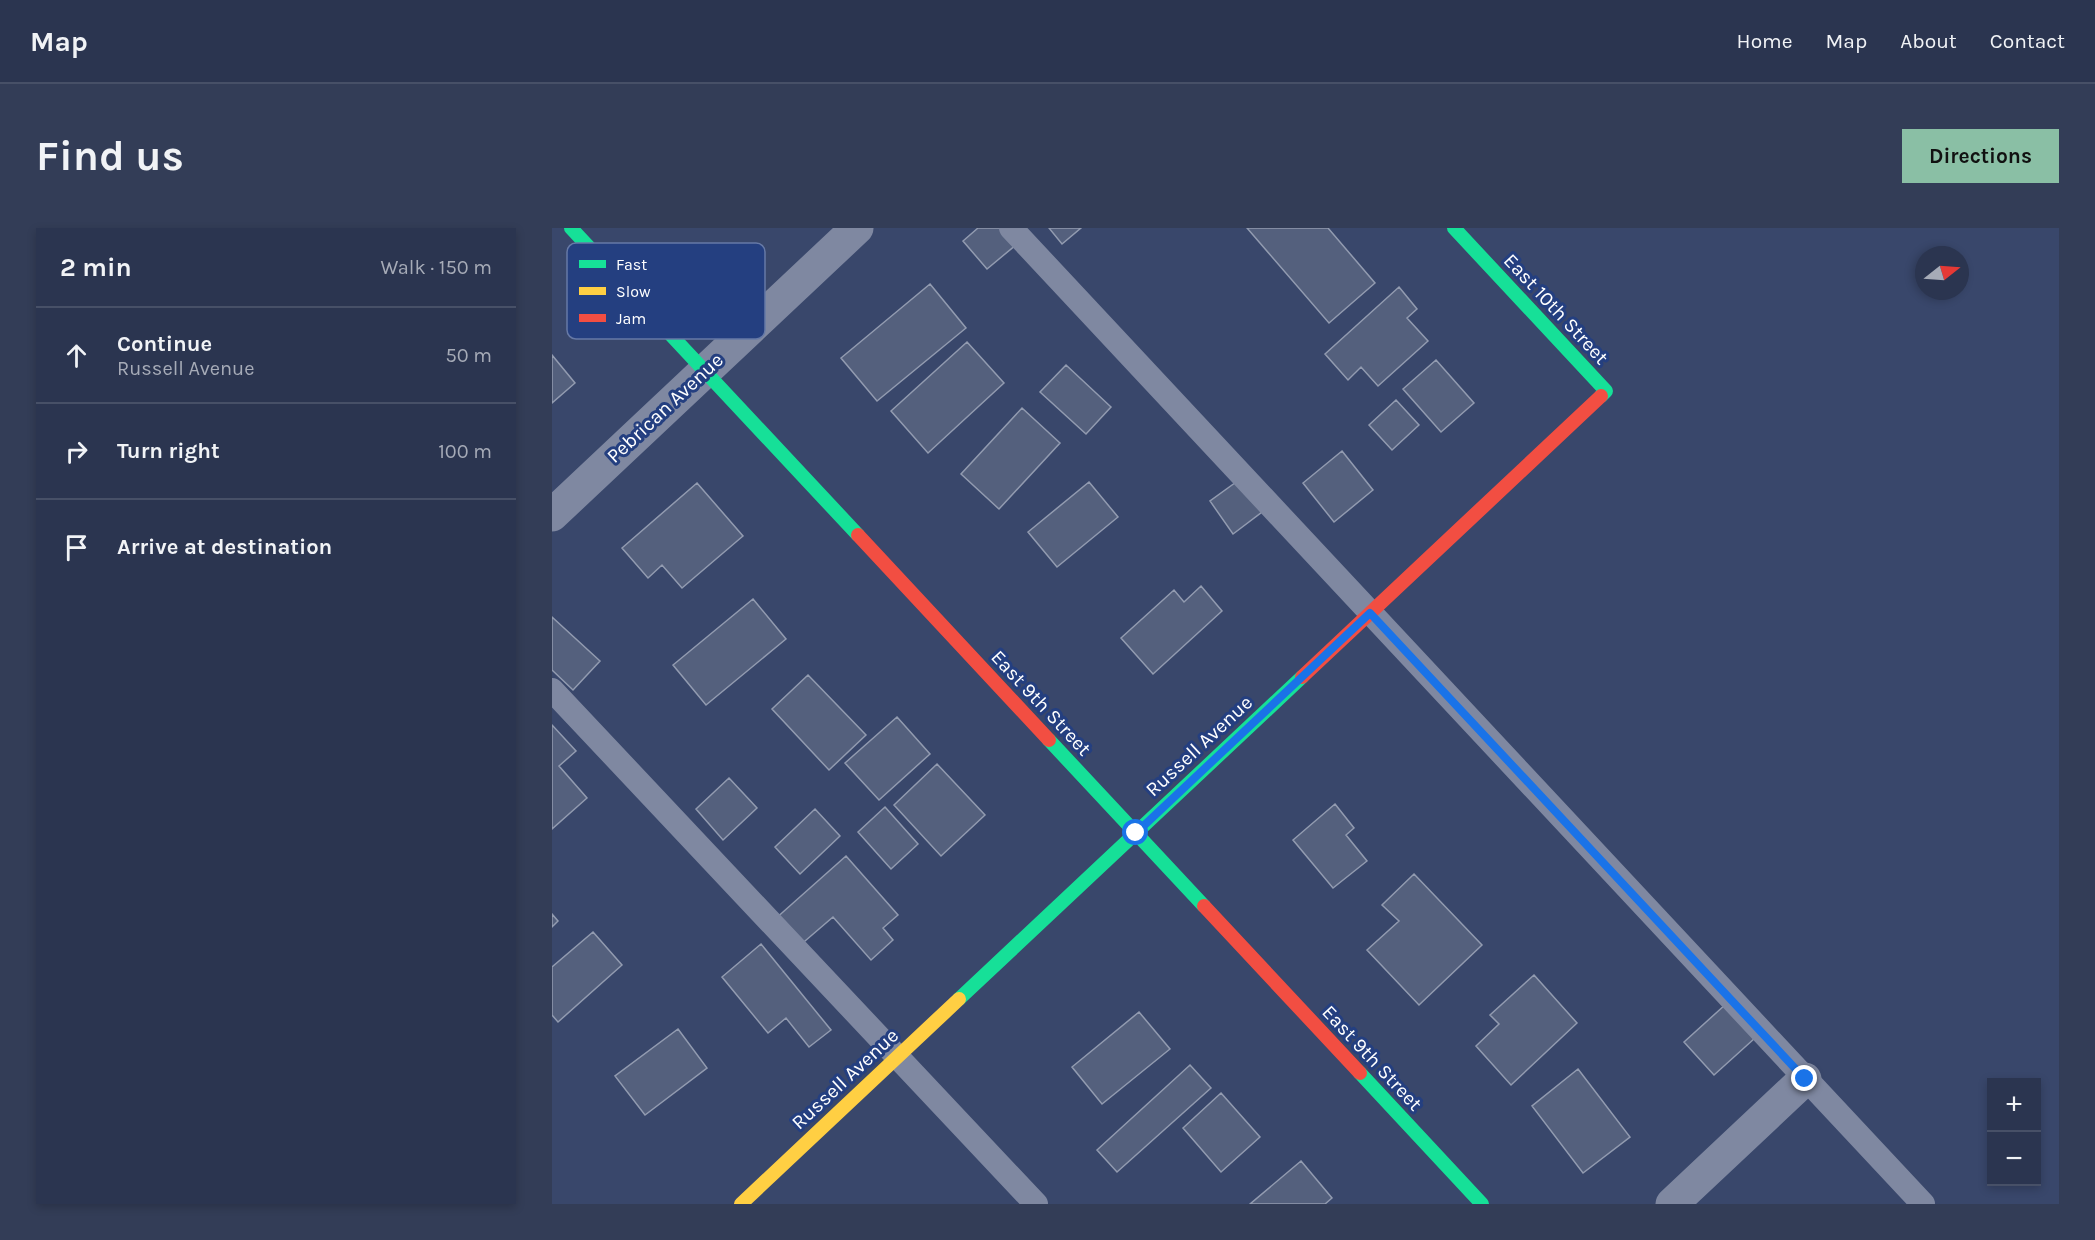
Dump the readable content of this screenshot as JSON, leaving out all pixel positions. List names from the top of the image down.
{
  "streets": {
    "street": [
      "East 10th Street",
      "Pebrican Avenue",
      "East 9th Street",
      "Russell Avenue"
    ]
  },
  "crossings": [
    ["East 10th Street", "Russell Avenue"],
    ["Pebrican Avenue", "East 9th Street"],
    ["East 9th Street", "Russell Avenue"]
  ],
  "legend": ["Fast", "Slow", "Jam"],
  "north": "right",
  "page": {
    "header": "Map",
    "nav": [
      "Home",
      "Map",
      "About",
      "Contact"
    ],
    "buttons": "Directions",
    "title": "Find us",
    "heading": ["2 min", "Walk · 150 m"],
    "list": [
      ["Continue", "Russell Avenue", "50 m"],
      ["Turn right", "100 m"],
      "Arrive at destination"
    ],
    "map_buttons": ["+", "−"]
  }
}
